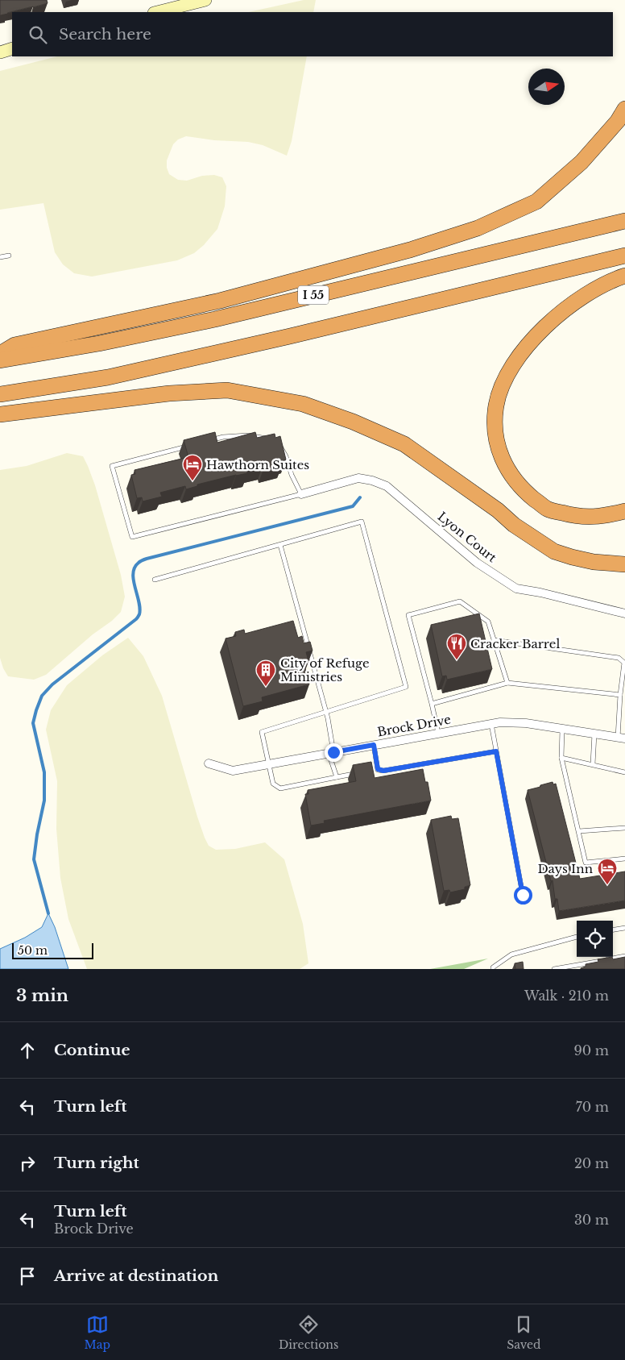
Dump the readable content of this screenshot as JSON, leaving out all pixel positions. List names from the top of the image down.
{
  "streets": {
    "highway": ["I 55"],
    "street": ["Lyon Court", "Brock Drive"]
  },
  "places": {
    "hotel": ["Hawthorn Suites", "Days Inn"],
    "restaurant": ["Cracker Barrel"],
    "building": ["City of Refuge Ministries"]
  },
  "scale_bar": "50 m",
  "north": "right",
  "page": {
    "search": "Search here",
    "scale": "50 m",
    "heading": ["3 min", "Walk · 210 m"],
    "list": [
      ["Continue", "90 m"],
      ["Turn left", "70 m"],
      ["Turn right", "20 m"],
      ["Turn left", "Brock Drive", "30 m"],
      "Arrive at destination"
    ],
    "nav": ["Map", "Directions", "Saved"]
  }
}
